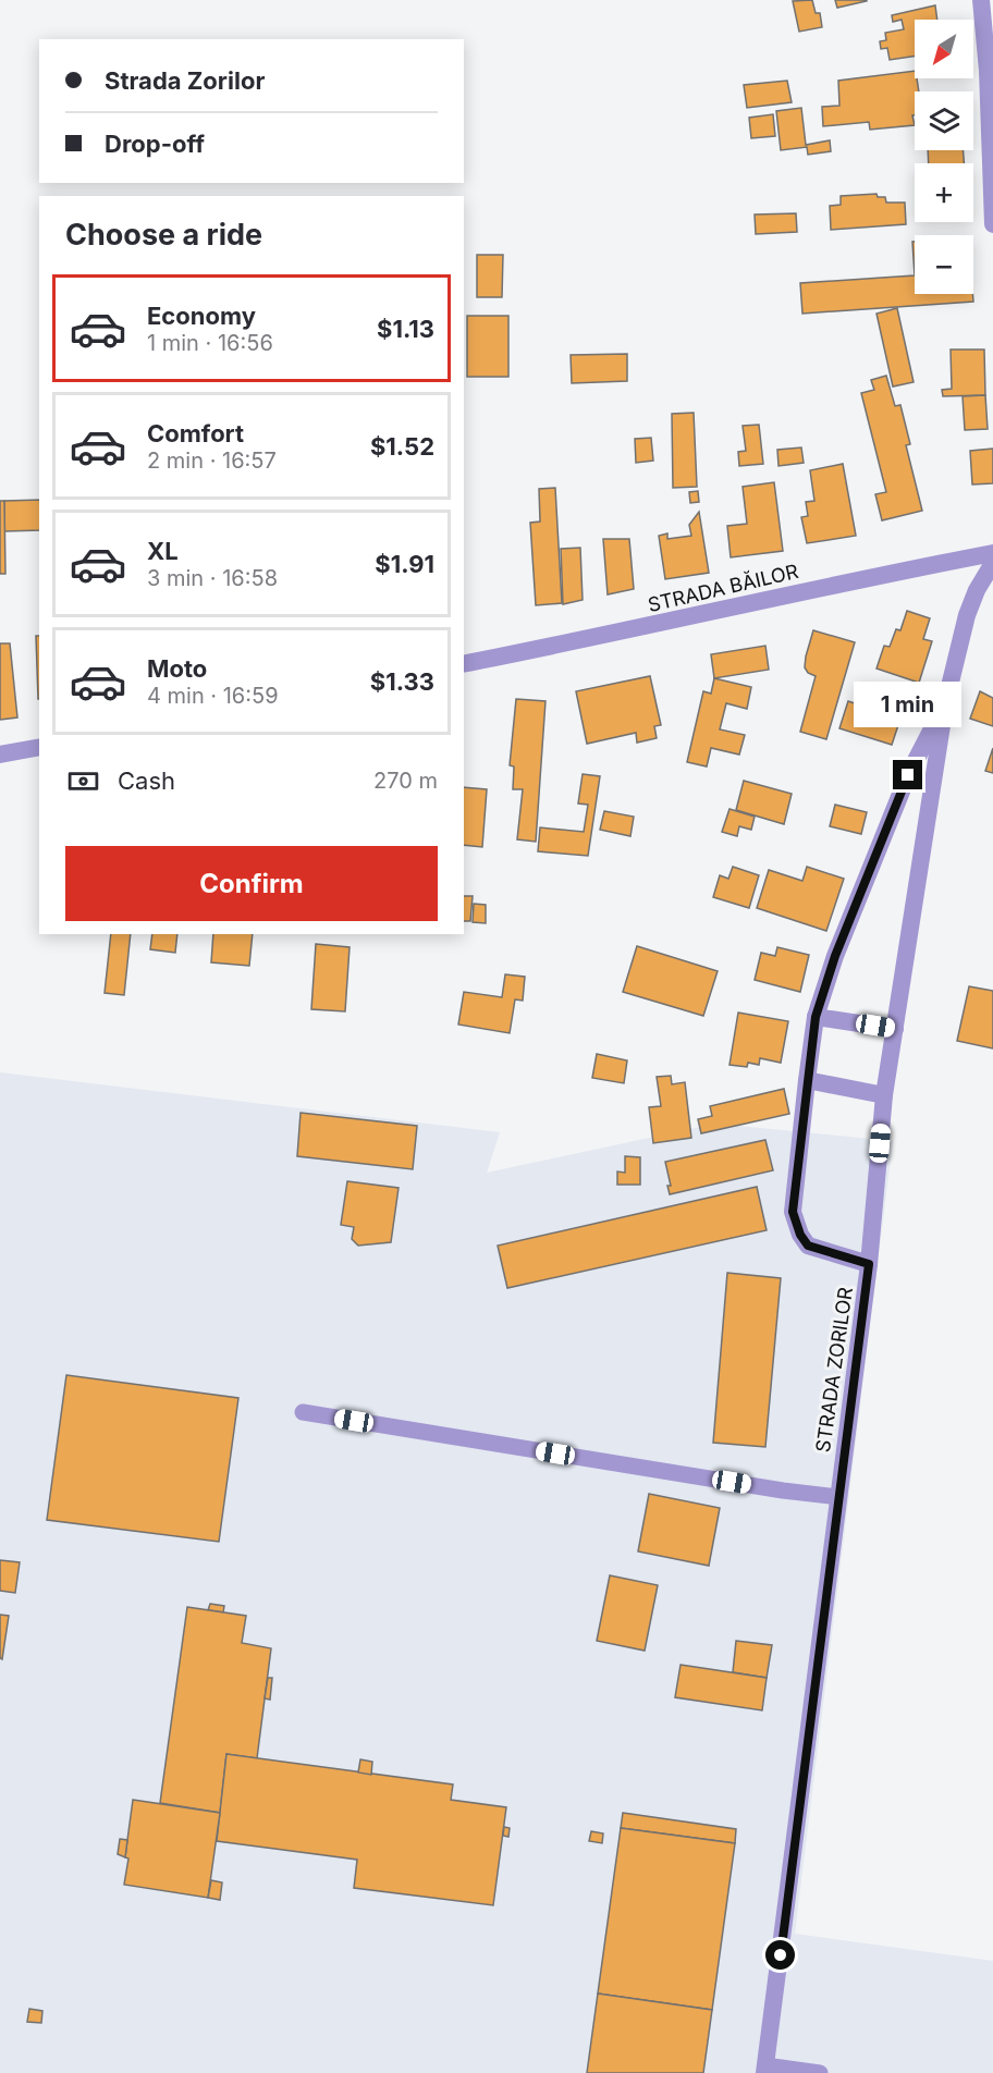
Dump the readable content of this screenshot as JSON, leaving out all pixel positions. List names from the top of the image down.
{
  "streets": {
    "street": ["STRADA BĂILOR", "STRADA ZORILOR"]
  },
  "north": "bottom left",
  "page": {
    "map_buttons": ["+", "−"],
    "banner": ["Strada Zorilor", "Drop-off"],
    "heading": "Choose a ride",
    "list": [
      {
        "name": "Economy",
        "note": "1 min · 16:56",
        "value": "$1.13"
      },
      {
        "name": "Comfort",
        "note": "2 min · 16:57",
        "value": "$1.52"
      },
      {
        "name": "XL",
        "note": "3 min · 16:58",
        "value": "$1.91"
      },
      {
        "name": "Moto",
        "note": "4 min · 16:59",
        "value": "$1.33"
      }
    ],
    "bubble": "1 min",
    "pay": ["Cash", "270 m"],
    "buttons": "Confirm"
  }
}
